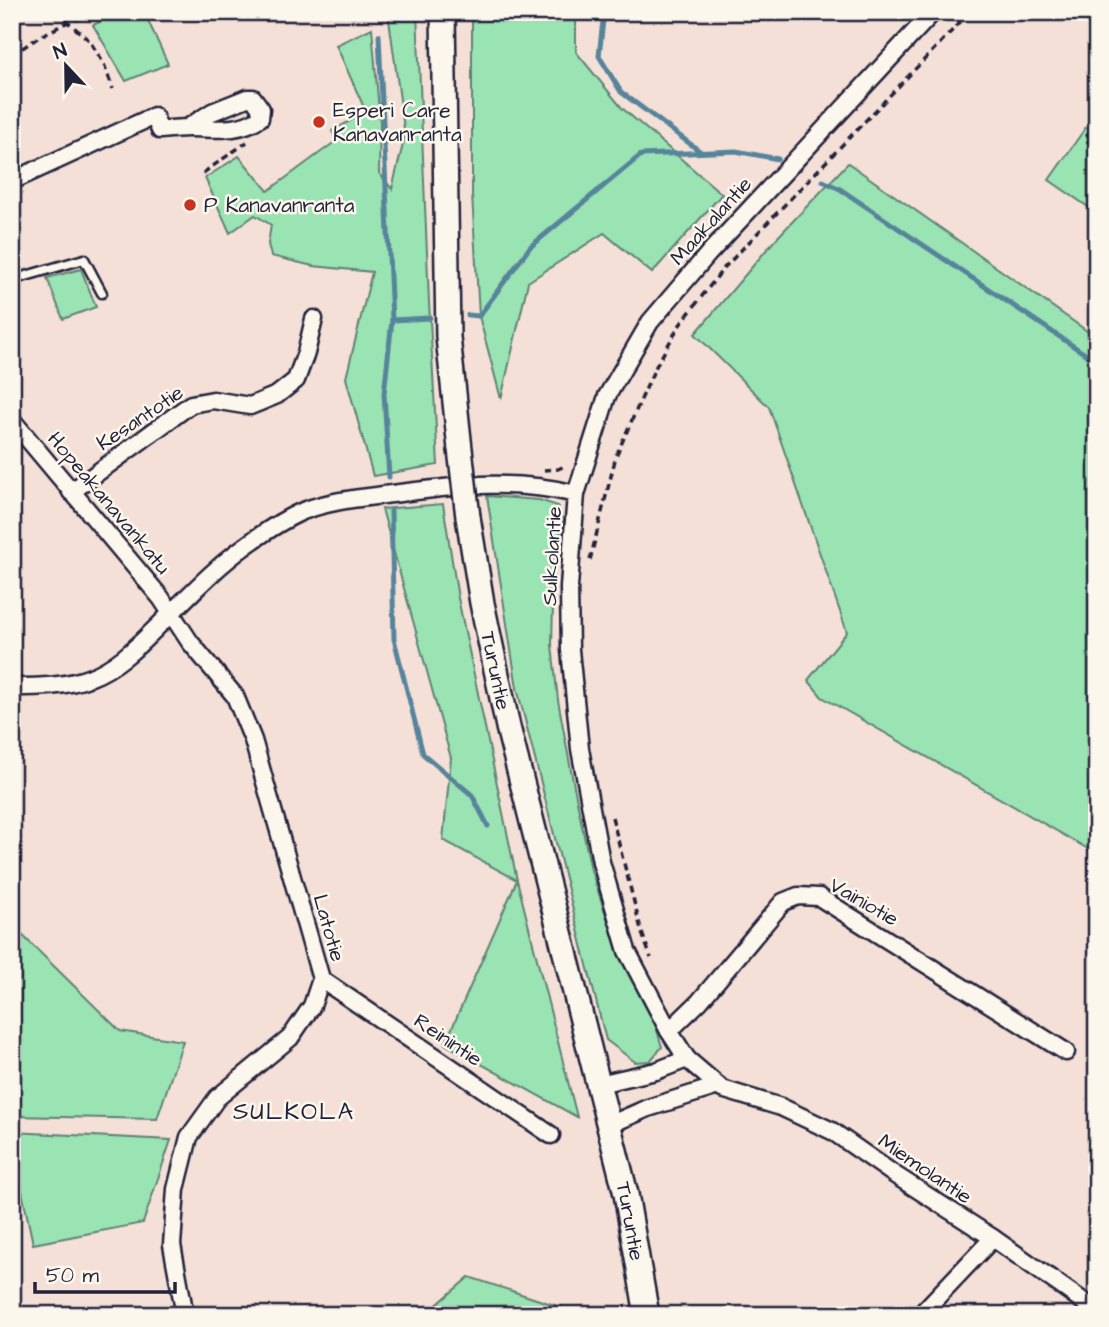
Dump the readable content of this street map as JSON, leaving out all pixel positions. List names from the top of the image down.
{
  "streets": {
    "main road": ["Turuntie"],
    "street": [
      "Maakalantie",
      "Kesantotie",
      "Hopeakanavankatu",
      "Sulkolantie",
      "Vainiotie",
      "Latotie",
      "Reinintie",
      "Miemolantie"
    ]
  },
  "crossings": [
    ["Maakalantie", "Sulkolantie"],
    ["Kesantotie", "Hopeakanavankatu"],
    ["Hopeakanavankatu", "Sulkolantie"],
    ["Hopeakanavankatu", "Latotie"],
    ["Sulkolantie", "Vainiotie"],
    ["Sulkolantie", "Latotie"],
    ["Sulkolantie", "Miemolantie"],
    ["Latotie", "Reinintie"]
  ],
  "districts": ["SULKOLA"],
  "places": ["Esperi Care Kanavanranta", "P Kanavanranta"],
  "scale_bar": "50 m",
  "north": "top"
}
